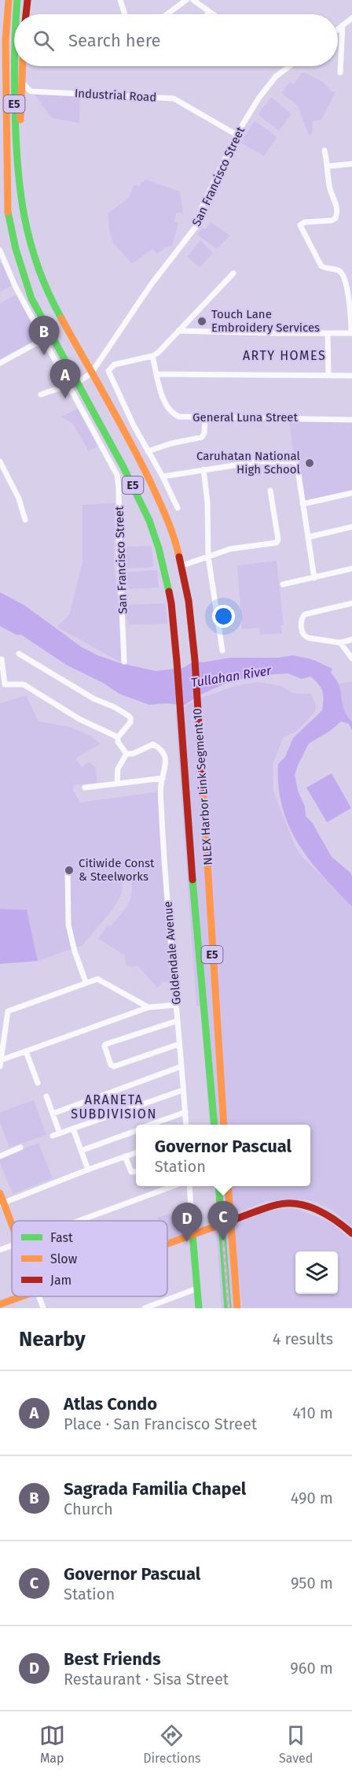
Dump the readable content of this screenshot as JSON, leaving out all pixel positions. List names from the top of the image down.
{
  "streets": {
    "main road": ["E5", "NLEX Harbor Link Segment 10"],
    "street": [
      "Industrial Road",
      "San Francisco Street",
      "General Luna Street",
      "Goldendale Avenue"
    ]
  },
  "crossings": [
    ["Industrial Road", "San Francisco Street"]
  ],
  "districts": ["ARTY HOMES", "ARANETA SUBDIVISION"],
  "water": ["Tullahan River"],
  "places": ["Touch Lane Embroidery Services", "Caruhatan National High School", "Citiwide Const & Steelworks"],
  "legend": ["Fast", "Slow", "Jam"],
  "page": {
    "search": "Search here",
    "pins": [
      "B",
      "A",
      "C",
      "D"
    ],
    "popup": ["Governor Pascual", "Station"],
    "heading": ["Nearby", "4 results"],
    "list": [
      {
        "mark": "A",
        "name": "Atlas Condo",
        "note": "Place · San Francisco Street",
        "value": "410 m"
      },
      {
        "mark": "B",
        "name": "Sagrada Familia Chapel",
        "note": "Church",
        "value": "490 m"
      },
      {
        "mark": "C",
        "name": "Governor Pascual",
        "note": "Station",
        "value": "950 m"
      },
      {
        "mark": "D",
        "name": "Best Friends",
        "note": "Restaurant · Sisa Street",
        "value": "960 m"
      }
    ],
    "nav": ["Map", "Directions", "Saved"]
  }
}
